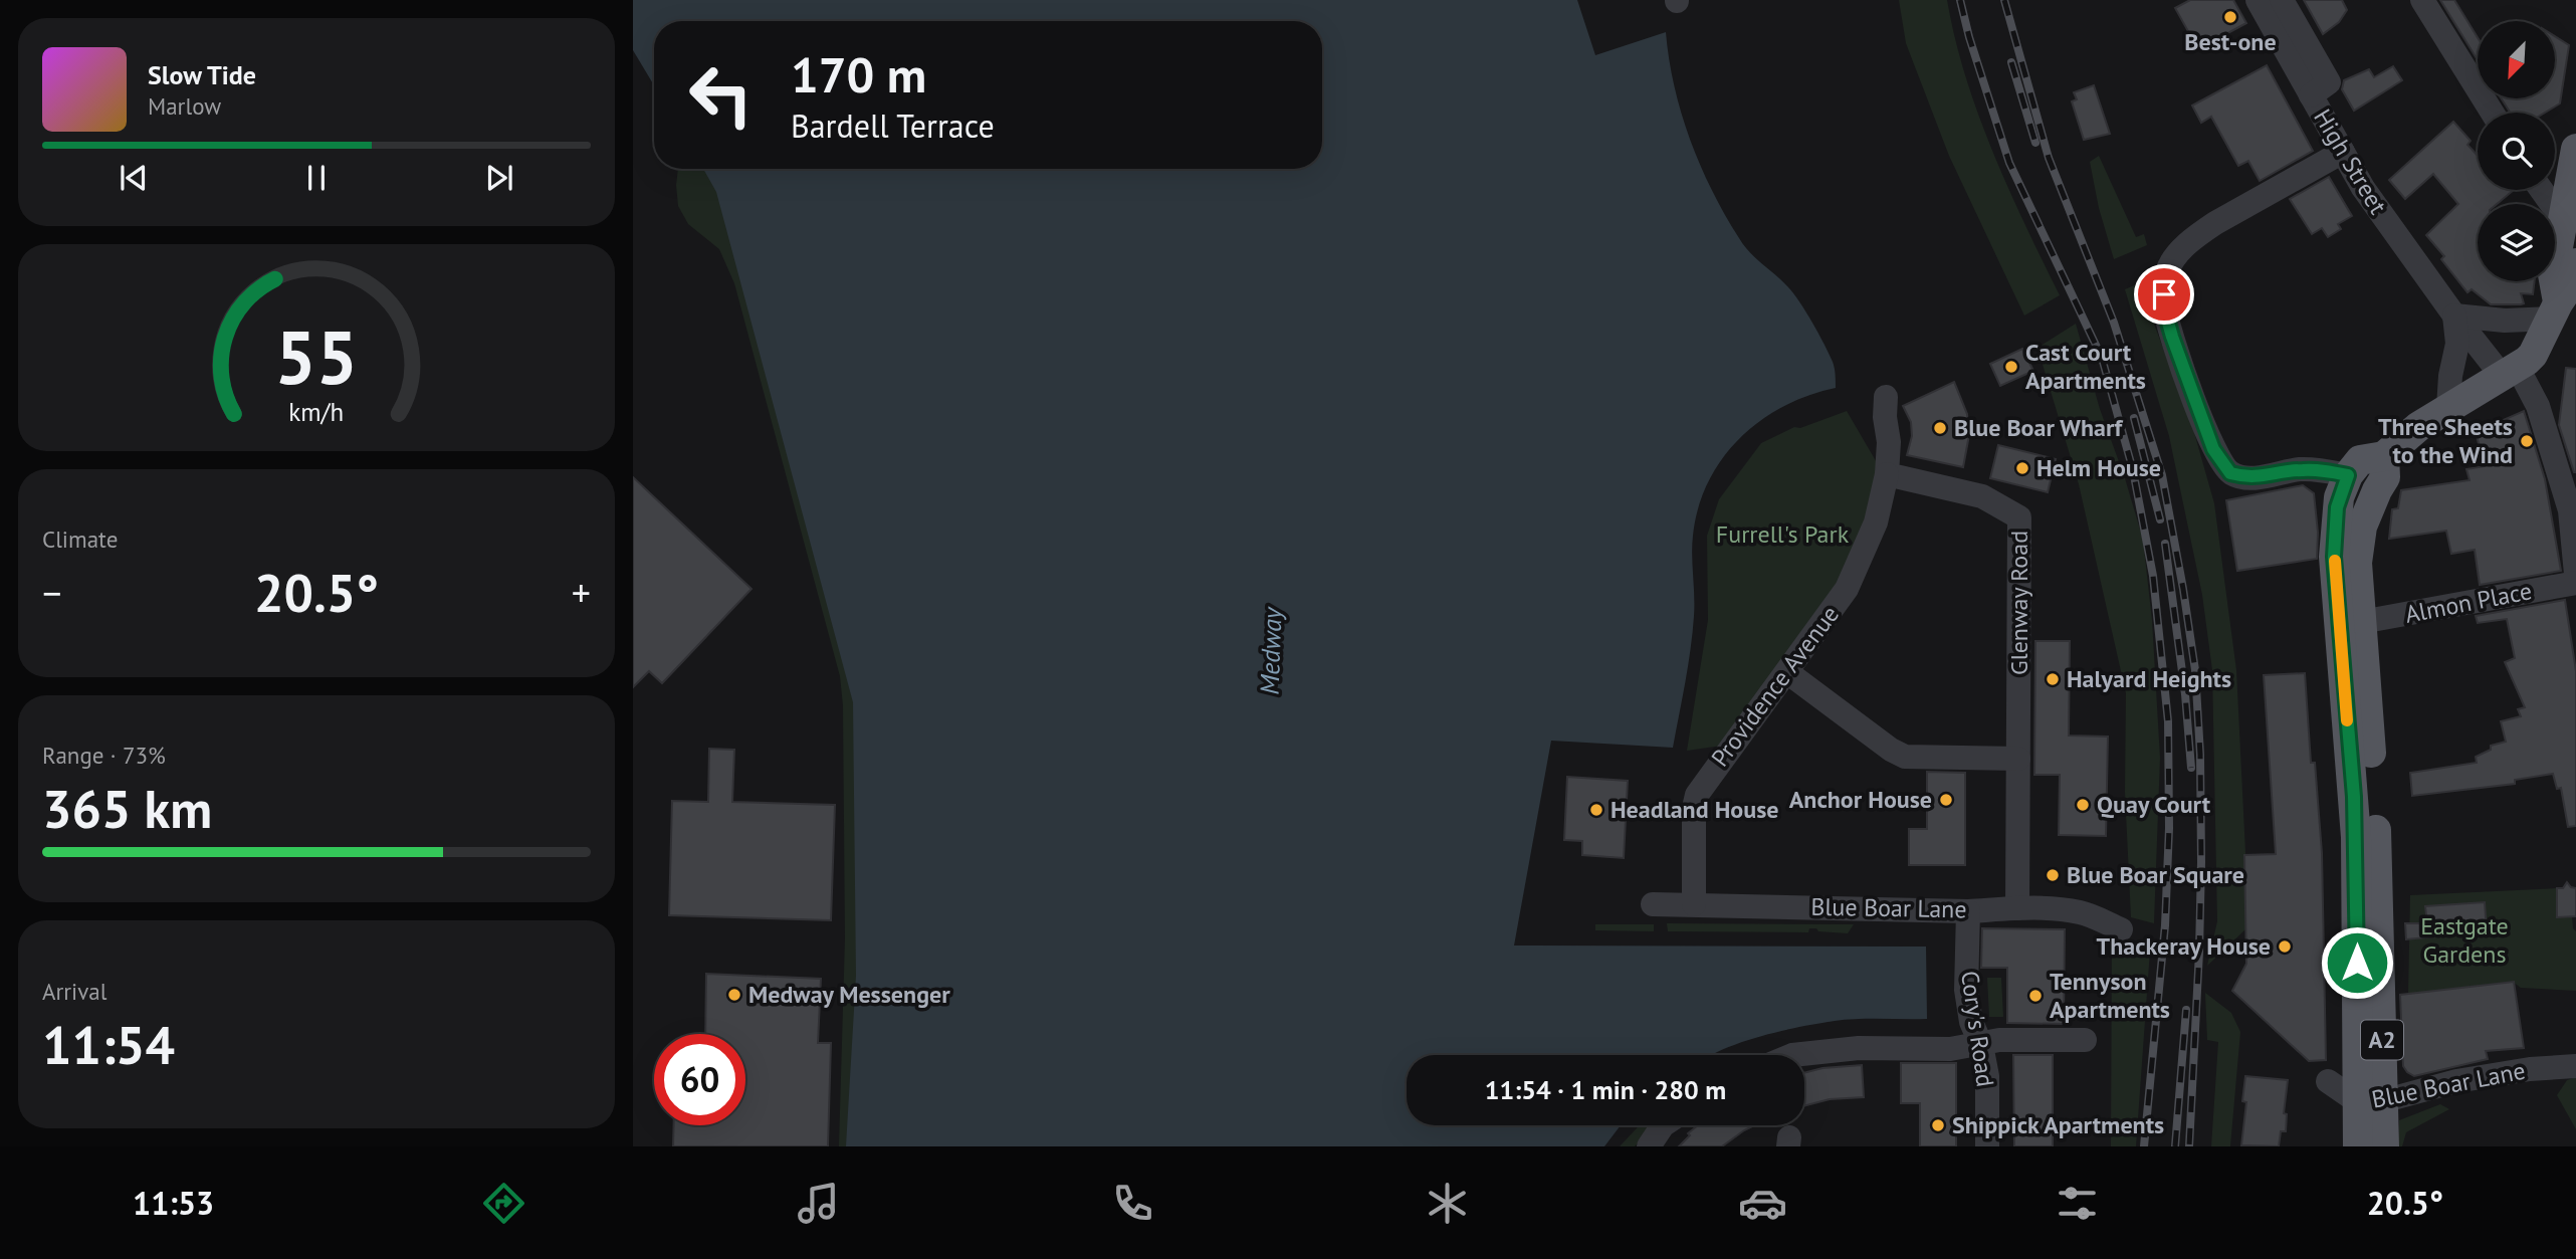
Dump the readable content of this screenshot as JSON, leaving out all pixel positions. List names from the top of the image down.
{
  "streets": {
    "main road": ["A2"],
    "street": [
      "High Street",
      "Glenway Road",
      "Almon Place",
      "Providence Avenue",
      "Blue Boar Lane",
      "Cory's Road"
    ]
  },
  "crossings": [
    ["Glenway Road", "Providence Avenue"],
    ["Glenway Road", "Blue Boar Lane"],
    ["Almon Place", "A2"],
    ["Providence Avenue", "Blue Boar Lane"],
    ["Blue Boar Lane", "Cory's Road"],
    ["Blue Boar Lane", "A2"]
  ],
  "water": ["Medway"],
  "parks": ["Furrell's Park", "Eastgate Gardens"],
  "places": [
    "Best-one",
    "Cast Court Apartments",
    "Blue Boar Wharf",
    "Three Sheets to the Wind",
    "Helm House",
    "Halyard Heights",
    "Anchor House",
    "Quay Court",
    "Headland House",
    "Blue Boar Square",
    "Thackeray House",
    "Medway Messenger",
    "Tennyson Apartments",
    "Shippick Apartments"
  ],
  "north": "bottom left",
  "page": {
    "turn": ["170 m", "Bardell Terrace"],
    "song": ["Slow Tide", "Marlow"],
    "tile": [
      "Climate",
      ["Range · 73%", "365 km"],
      ["Arrival", "11:54"]
    ],
    "heat": ["−", "20.5°", "+"],
    "limit": "60",
    "trip": "11:54 · 1 min · 280 m",
    "tabs": ["11:53", "20.5°"],
    "gauge": ["55", "km/h"]
  }
}
